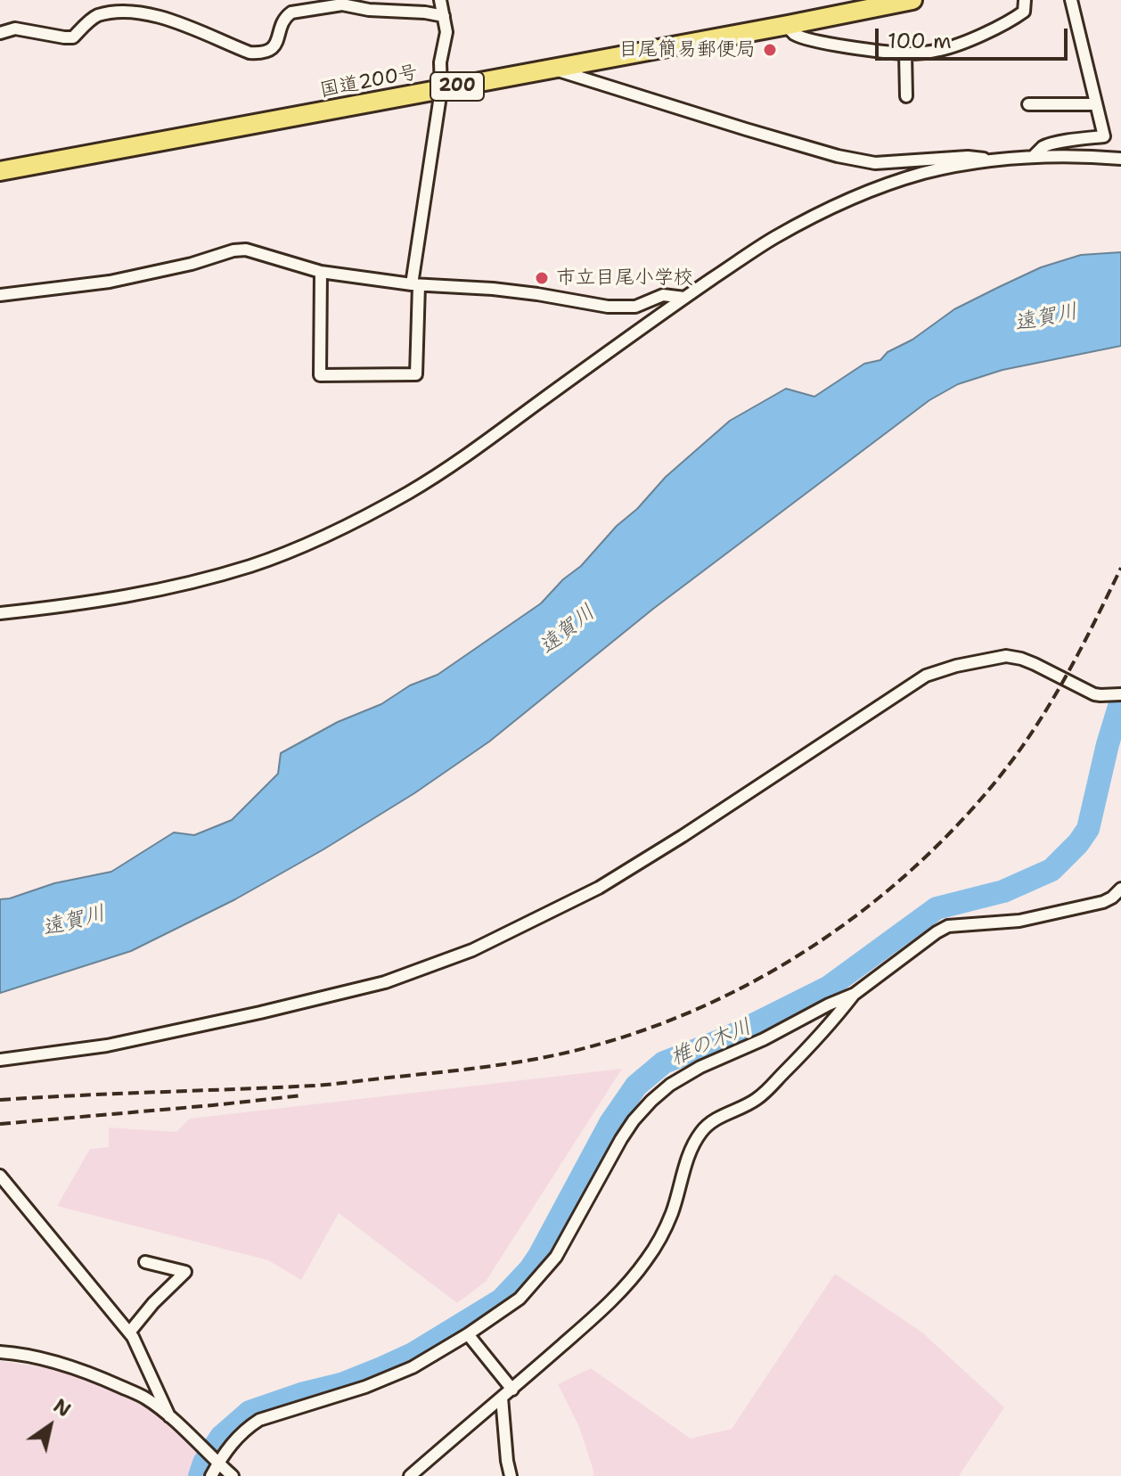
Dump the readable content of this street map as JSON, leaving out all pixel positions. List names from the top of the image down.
{
  "streets": {
    "highway": ["国道200号", "200"]
  },
  "water": ["遠賀川", "椎の木川"],
  "places": ["目尾簡易郵便局", "市立目尾小学校"],
  "scale_bar": "100 m",
  "north": "top right"
}
